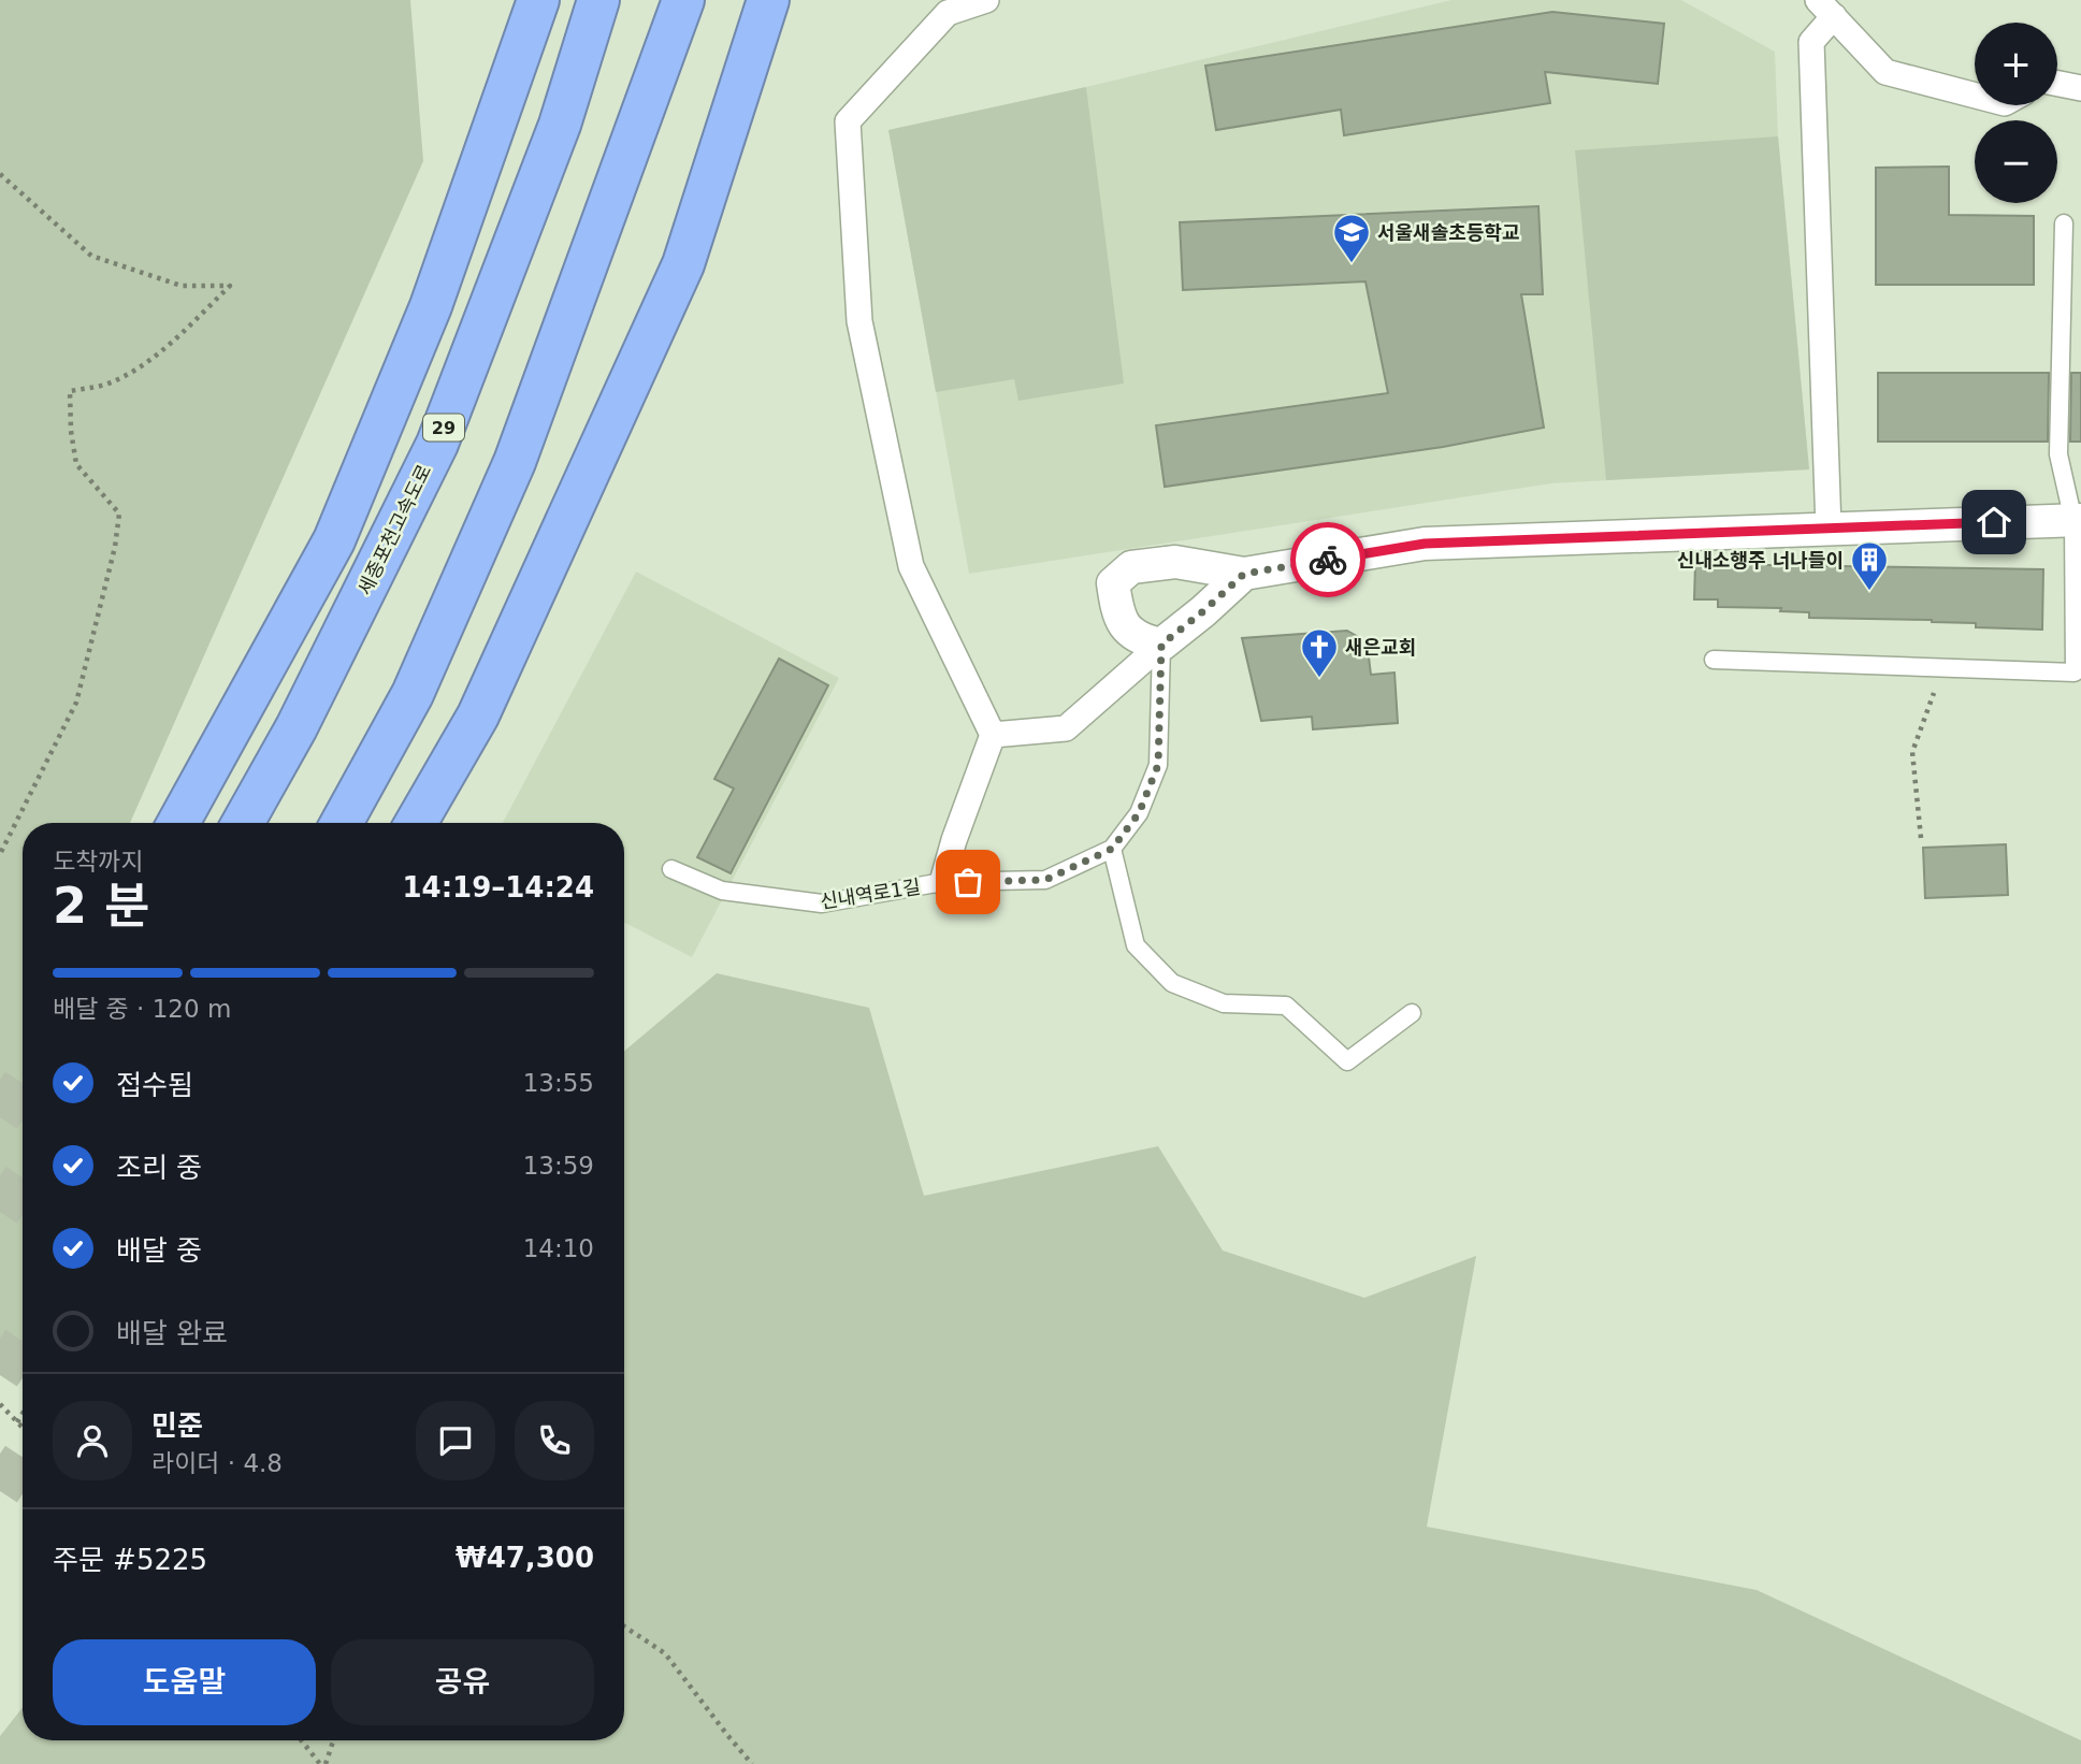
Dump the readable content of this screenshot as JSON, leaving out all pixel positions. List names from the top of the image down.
{
  "streets": {
    "highway": ["29", "세종포천고속도로"],
    "lane": ["신내역로1길"]
  },
  "places": {
    "school or university": ["서울새솔초등학교"],
    "building": ["신내소행주 너나들이"],
    "church": ["새은교회"]
  },
  "page": {
    "map_buttons": ["+", "−"],
    "heading": ["2 분", "도착까지", "14:19–14:24"],
    "panel": [
      "민준",
      "라이더 · 4.8",
      "주문 #5225",
      "₩47,300"
    ],
    "bar": "배달 중 · 120 m",
    "list": [
      ["접수됨", "13:55"],
      ["조리 중", "13:59"],
      ["배달 중", "14:10"],
      "배달 완료"
    ],
    "buttons": ["도움말", "공유"]
  }
}
